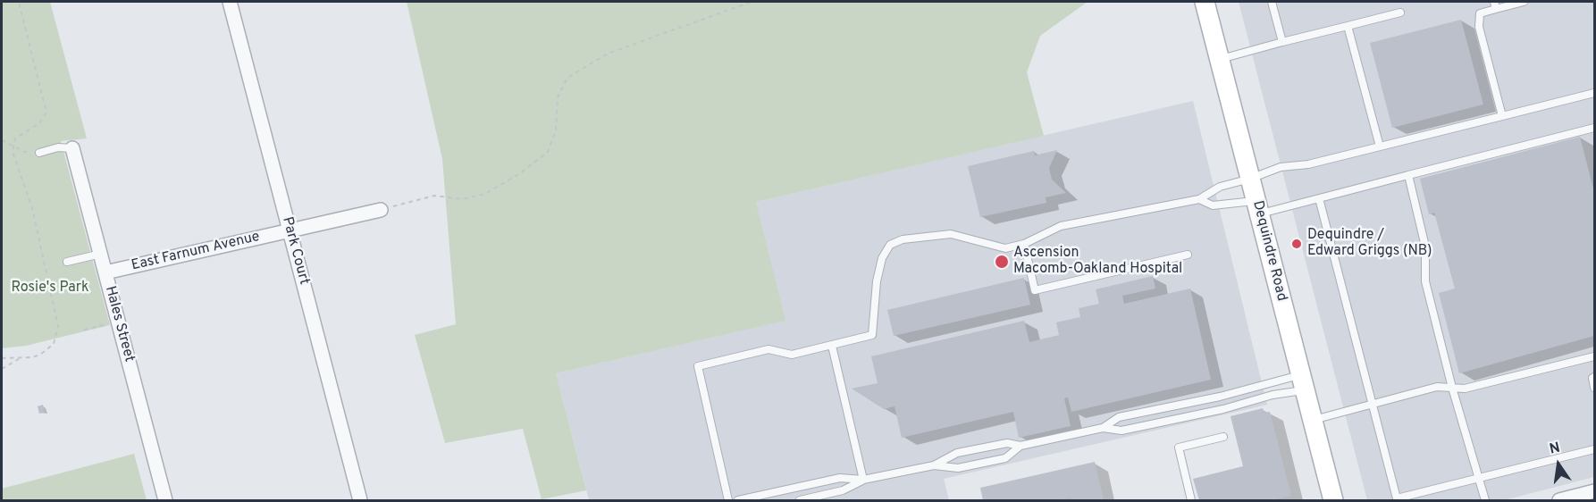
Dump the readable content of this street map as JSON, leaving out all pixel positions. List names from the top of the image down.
{
  "streets": {
    "main road": ["Dequindre Road"],
    "street": ["Park Court", "East Farnum Avenue", "Hales Street"]
  },
  "crossings": [
    ["Park Court", "East Farnum Avenue"],
    ["East Farnum Avenue", "Hales Street"]
  ],
  "parks": ["Rosie's Park"],
  "places": ["Dequindre / Edward Griggs (NB)", "Ascension Macomb-Oakland Hospital"],
  "north": "top"
}
